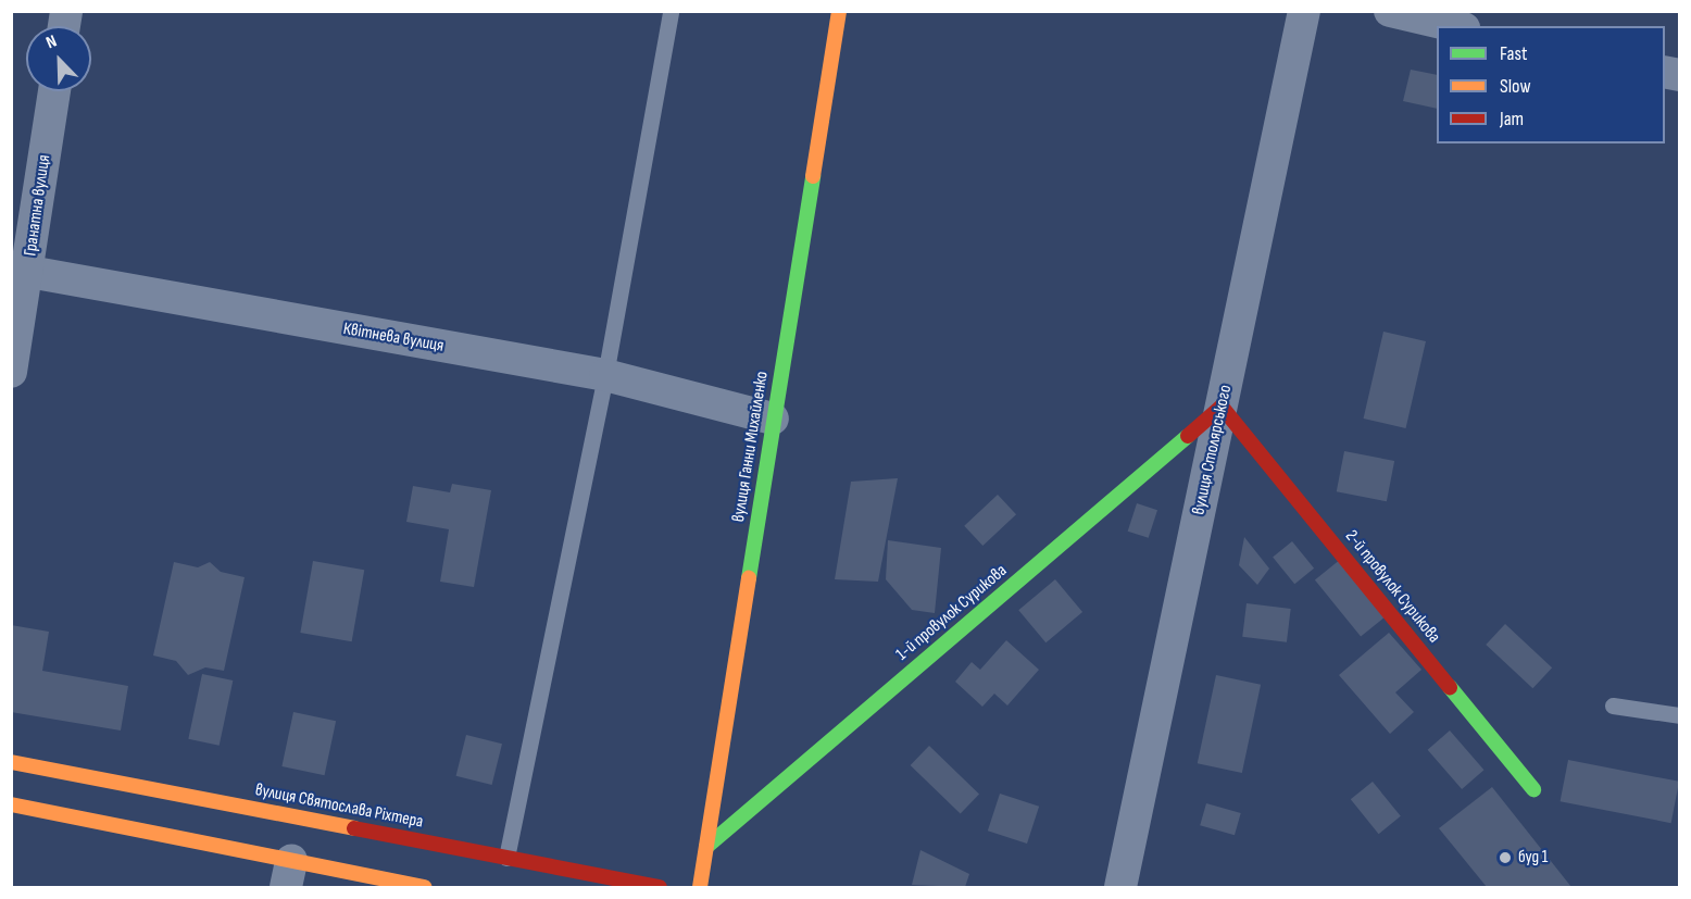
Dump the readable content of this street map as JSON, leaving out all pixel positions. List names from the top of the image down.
{
  "streets": {
    "street": [
      "Гранатна вулиця",
      "Квітнева вулиця",
      "вулиця Ганни Михайленко",
      "вулиця Столярського",
      "2-й провулок Сурикова",
      "1-й провулок Сурикова",
      "вулиця Святослава Ріхтера"
    ]
  },
  "crossings": [
    ["Гранатна вулиця", "Квітнева вулиця"],
    ["Квітнева вулиця", "вулиця Ганни Михайленко"],
    ["вулиця Ганни Михайленко", "1-й провулок Сурикова"],
    ["вулиця Столярського", "2-й провулок Сурикова"],
    ["вулиця Столярського", "1-й провулок Сурикова"],
    ["2-й провулок Сурикова", "1-й провулок Сурикова"]
  ],
  "places": ["буд 1"],
  "legend": ["Fast", "Slow", "Jam"],
  "north": "top left"
}
